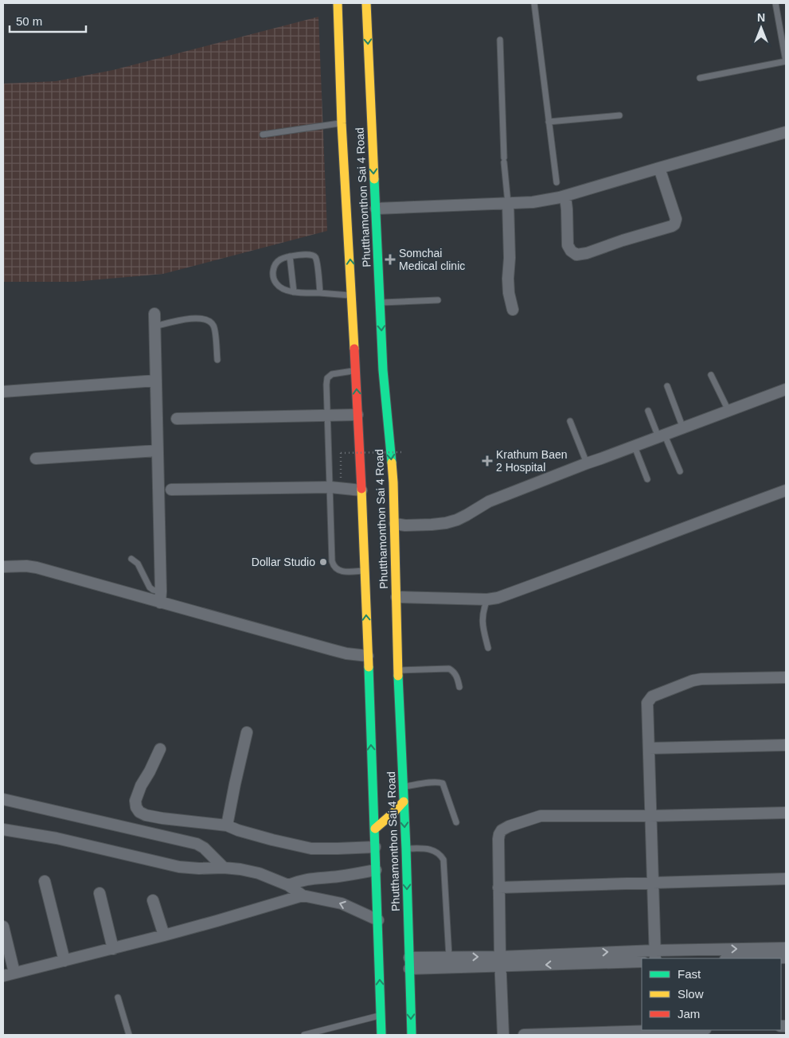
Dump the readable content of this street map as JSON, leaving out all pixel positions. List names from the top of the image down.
{
  "streets": {
    "main road": ["Phutthamonthon Sai 4 Road"]
  },
  "places": {
    "health": ["Somchai Medical clinic", "Krathum Baen 2 Hospital"],
    "other": ["Dollar Studio"]
  },
  "legend": ["Fast", "Slow", "Jam"],
  "scale_bar": "50 m",
  "north": "top"
}
